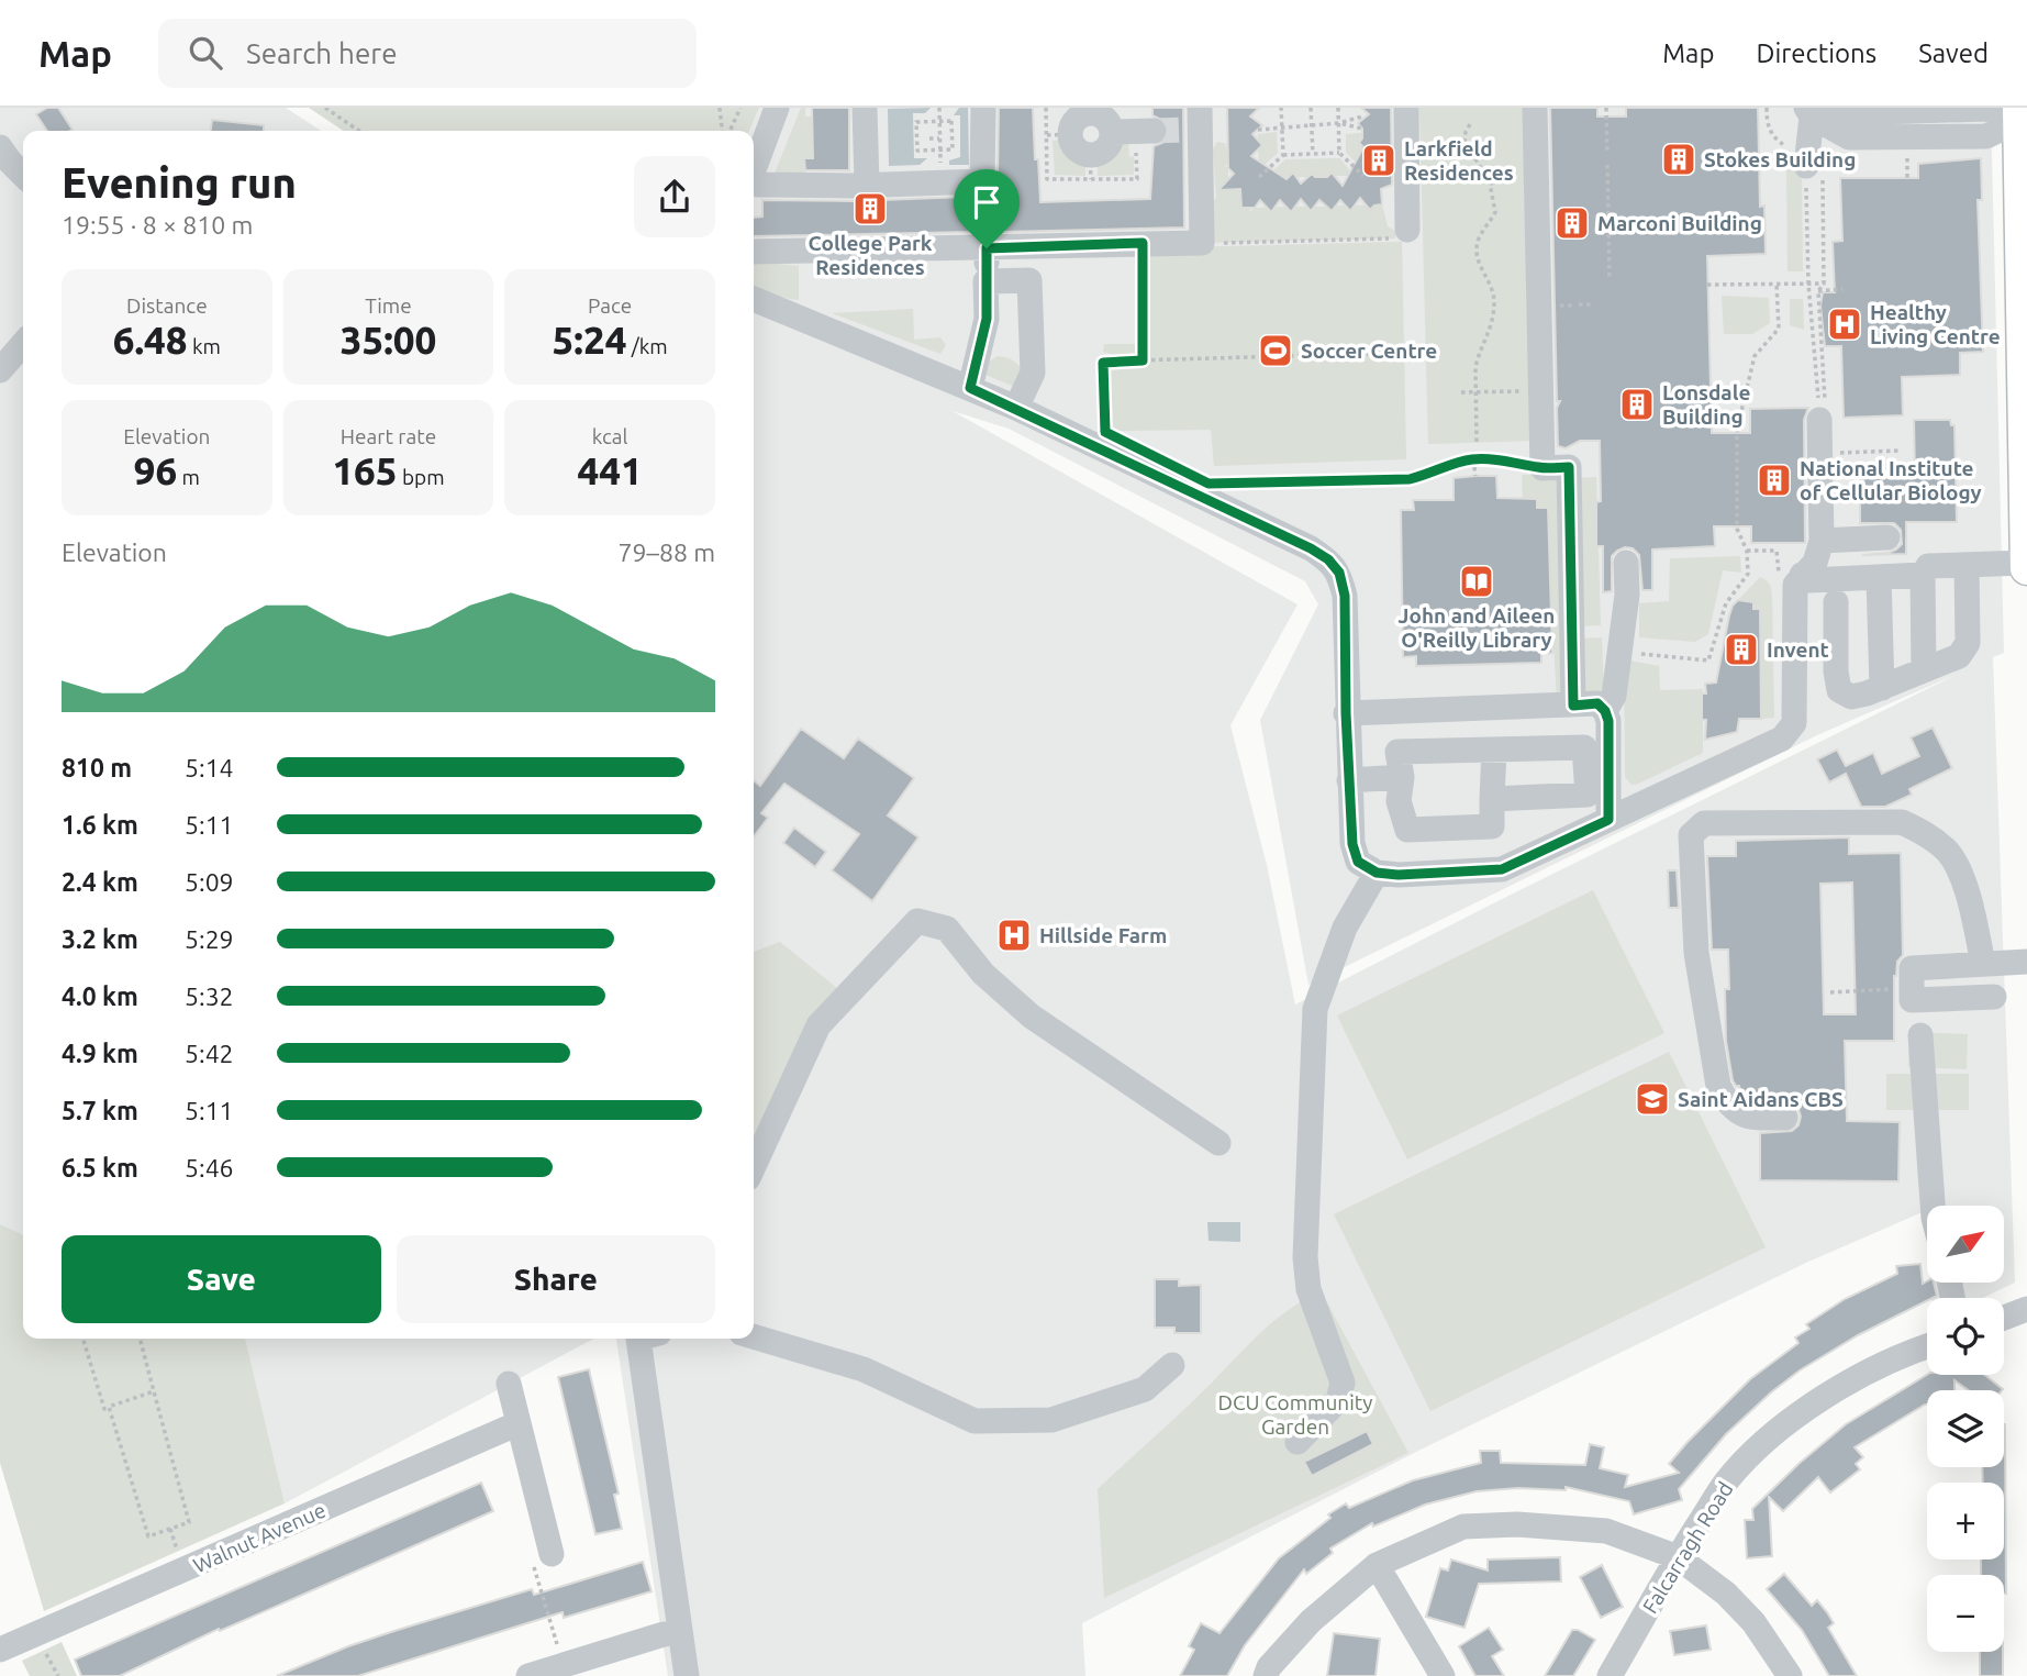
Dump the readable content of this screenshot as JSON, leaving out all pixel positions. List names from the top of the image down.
{
  "streets": {
    "street": ["Walnut Avenue", "Falcarragh Road"]
  },
  "parks": ["DCU Community Garden"],
  "places": {
    "building": [
      "Stokes Building",
      "Larkfield Residences",
      "College Park Residences",
      "Marconi Building",
      "Lonsdale Building",
      "National Institute of Cellular Biology",
      "Invent"
    ],
    "hospital": ["Healthy Living Centre", "Hillside Farm"],
    "sports": ["Soccer Centre"],
    "library": ["John and Aileen O'Reilly Library"],
    "school or university": ["Saint Aidans CBS"]
  },
  "north": "top right",
  "page": {
    "header": "Map",
    "search": "Search here",
    "nav": ["Map", "Directions", "Saved"],
    "heading": ["Evening run", "19:55 · 8 × 810 m"],
    "stats": [
      ["Distance", "6.48 km"],
      ["Time", "35:00"],
      ["Pace", "5:24 /km"],
      ["Elevation", "96 m"],
      ["Heart rate", "165 bpm"],
      ["kcal", "441"]
    ],
    "chart": ["Elevation", "79–88 m"],
    "list": [
      {
        "name": "810 m",
        "note": "5:14"
      },
      {
        "name": "1.6 km",
        "note": "5:11"
      },
      {
        "name": "2.4 km",
        "note": "5:09"
      },
      {
        "name": "3.2 km",
        "note": "5:29"
      },
      {
        "name": "4.0 km",
        "note": "5:32"
      },
      {
        "name": "4.9 km",
        "note": "5:42"
      },
      {
        "name": "5.7 km",
        "note": "5:11"
      },
      {
        "name": "6.5 km",
        "note": "5:46"
      }
    ],
    "map_buttons": ["+", "−"],
    "buttons": ["Save", "Share"]
  }
}
